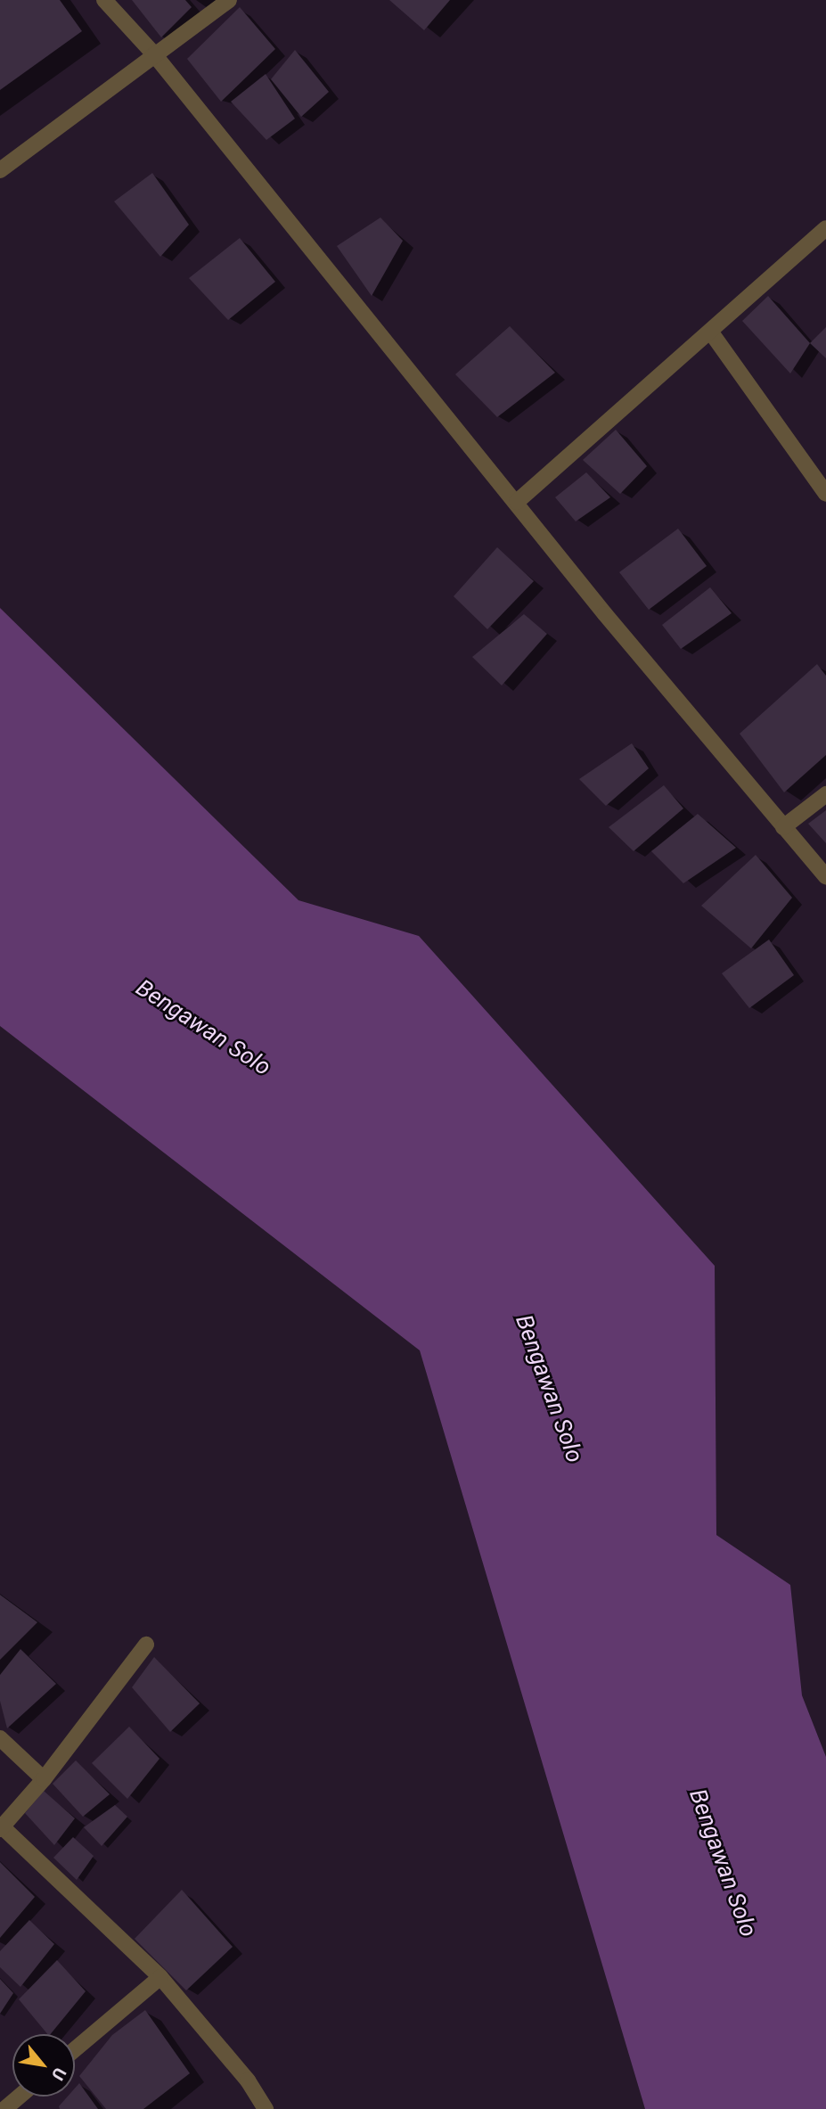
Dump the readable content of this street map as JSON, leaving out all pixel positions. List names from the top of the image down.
{
  "water": ["Bengawan Solo"],
  "north": "bottom right"
}
